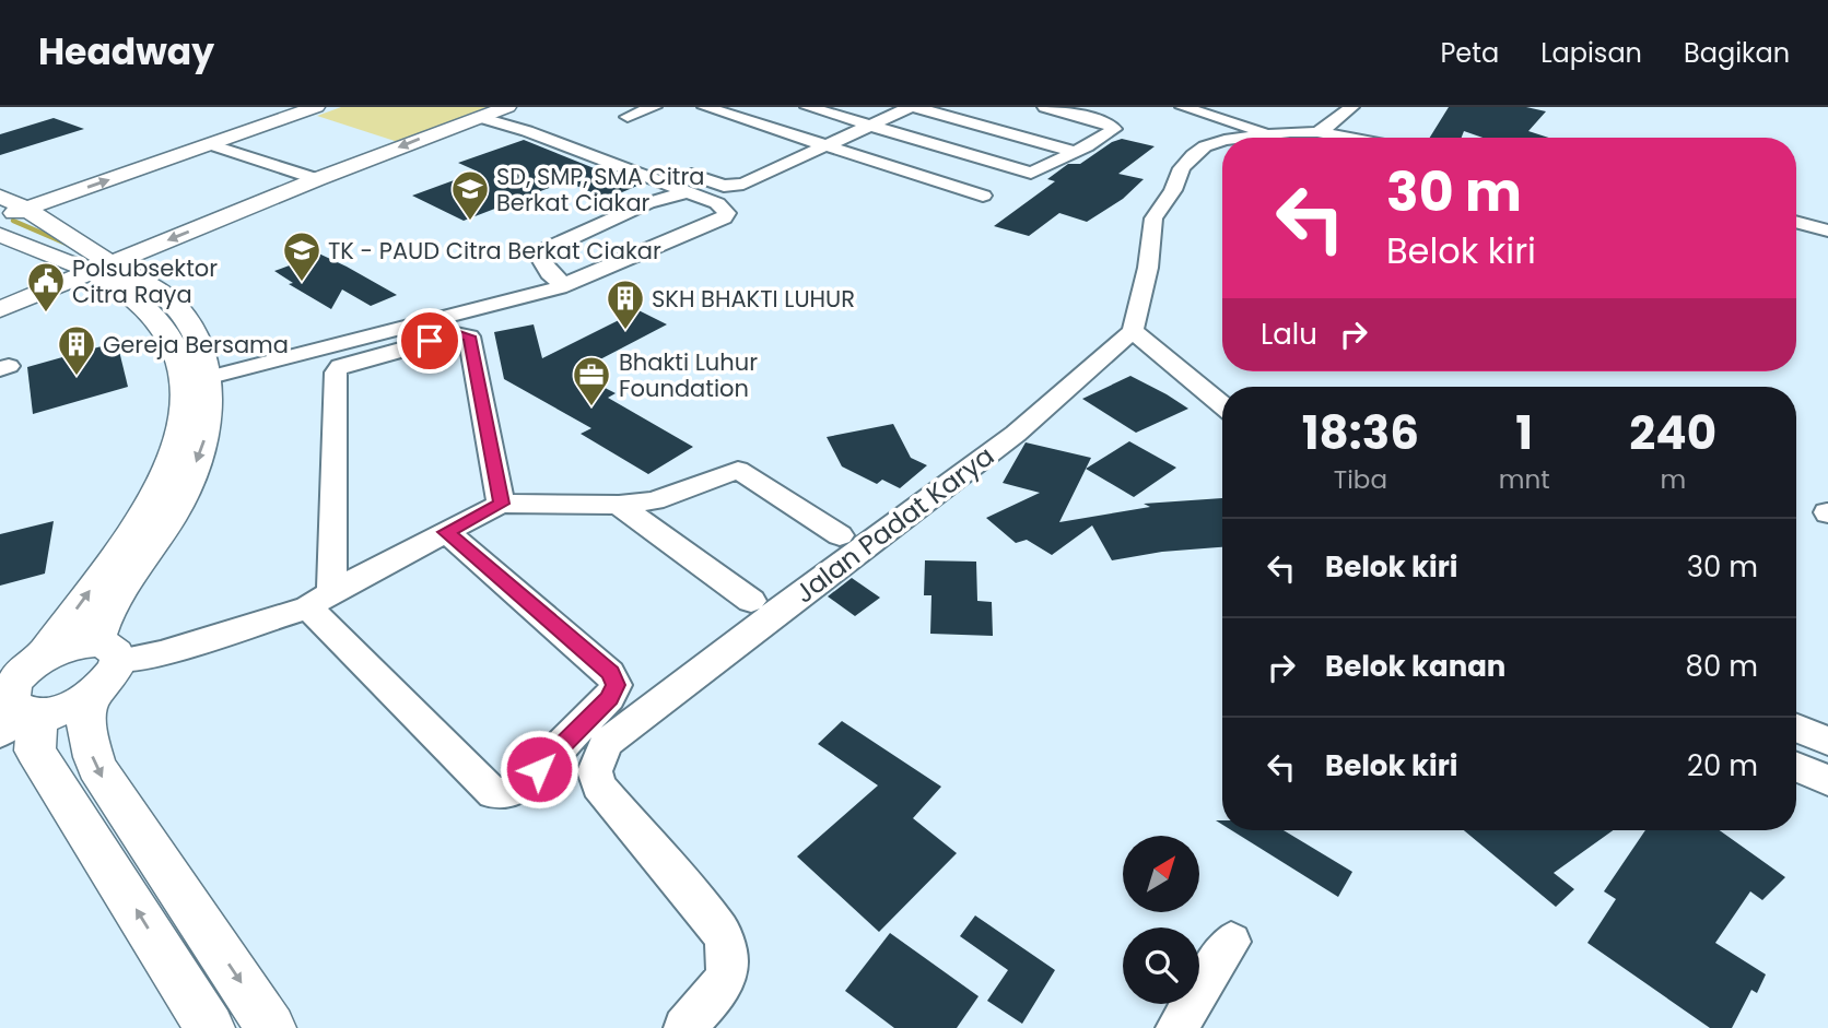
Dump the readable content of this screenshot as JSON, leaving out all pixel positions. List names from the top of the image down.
{
  "streets": {
    "street": ["Jalan Padat Karya"]
  },
  "places": {
    "school or university": ["SD, SMP, SMA Citra Berkat Ciakar", "TK - PAUD Citra Berkat Ciakar"],
    "public building": ["Polsubsektor Citra Raya"],
    "building": ["SKH BHAKTI LUHUR", "Gereja Bersama"],
    "office": ["Bhakti Luhur Foundation"]
  },
  "north": "top right",
  "page": {
    "header": "Headway",
    "nav": ["Peta", "Lapisan", "Bagikan"],
    "turn": ["30 m", "Belok kiri"],
    "then": "Lalu",
    "eta": [
      "18:36",
      "Tiba",
      "1",
      "mnt",
      "240",
      "m"
    ],
    "list": [
      {
        "name": "Belok kiri",
        "value": "30 m"
      },
      {
        "name": "Belok kanan",
        "value": "80 m"
      },
      {
        "name": "Belok kiri",
        "value": "20 m"
      }
    ]
  }
}
